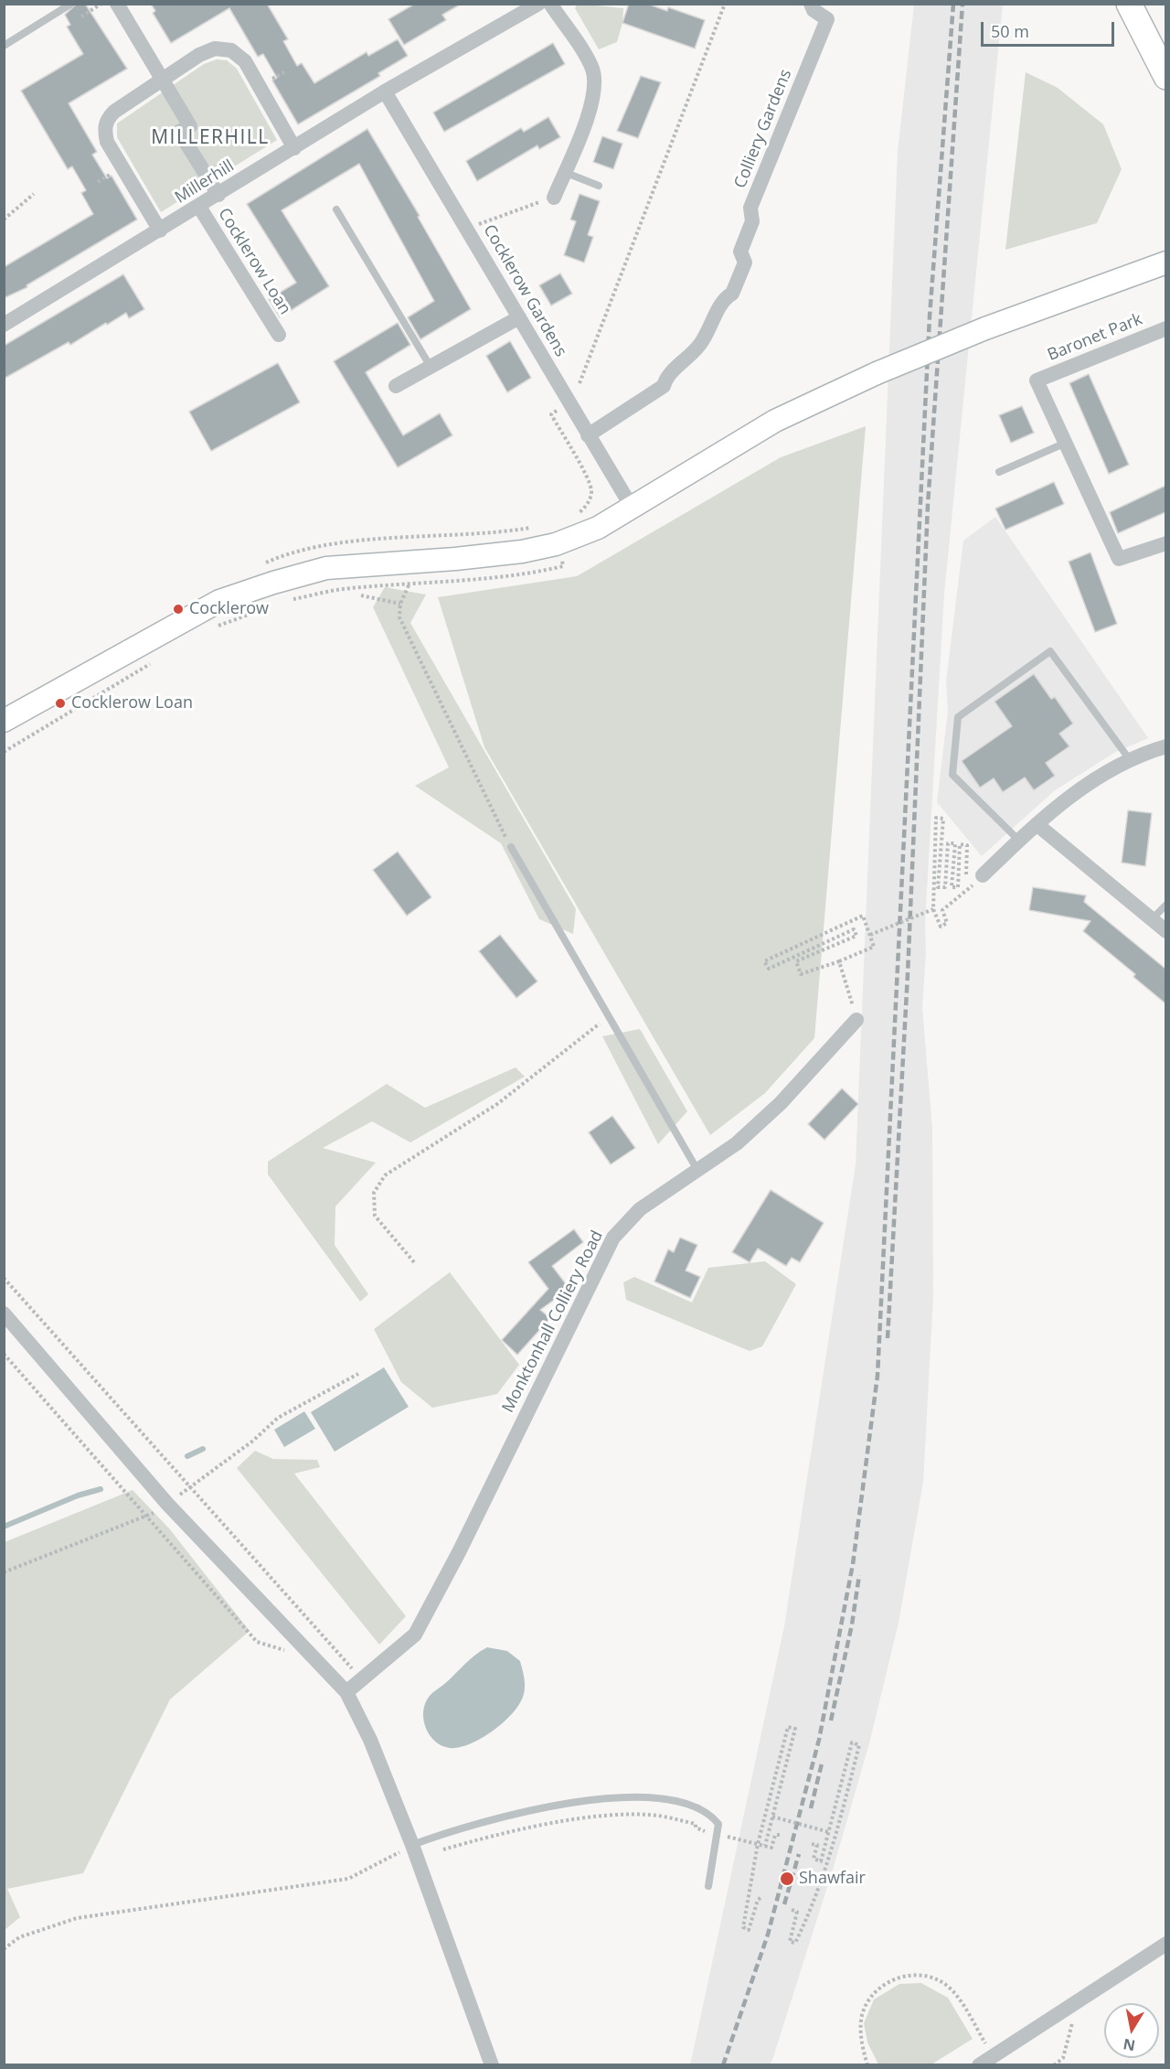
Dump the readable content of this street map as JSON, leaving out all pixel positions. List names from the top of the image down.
{
  "streets": {
    "street": [
      "Colliery Gardens",
      "Millerhill",
      "Cocklerow Loan",
      "Cocklerow Gardens",
      "Baronet Park",
      "Monktonhall Colliery Road"
    ]
  },
  "crossings": [
    ["Colliery Gardens", "Cocklerow Gardens"],
    ["Millerhill", "Cocklerow Loan"],
    ["Millerhill", "Cocklerow Gardens"]
  ],
  "districts": ["MILLERHILL"],
  "places": ["Cocklerow", "Cocklerow Loan", "Shawfair"],
  "scale_bar": "50 m",
  "north": "bottom"
}
